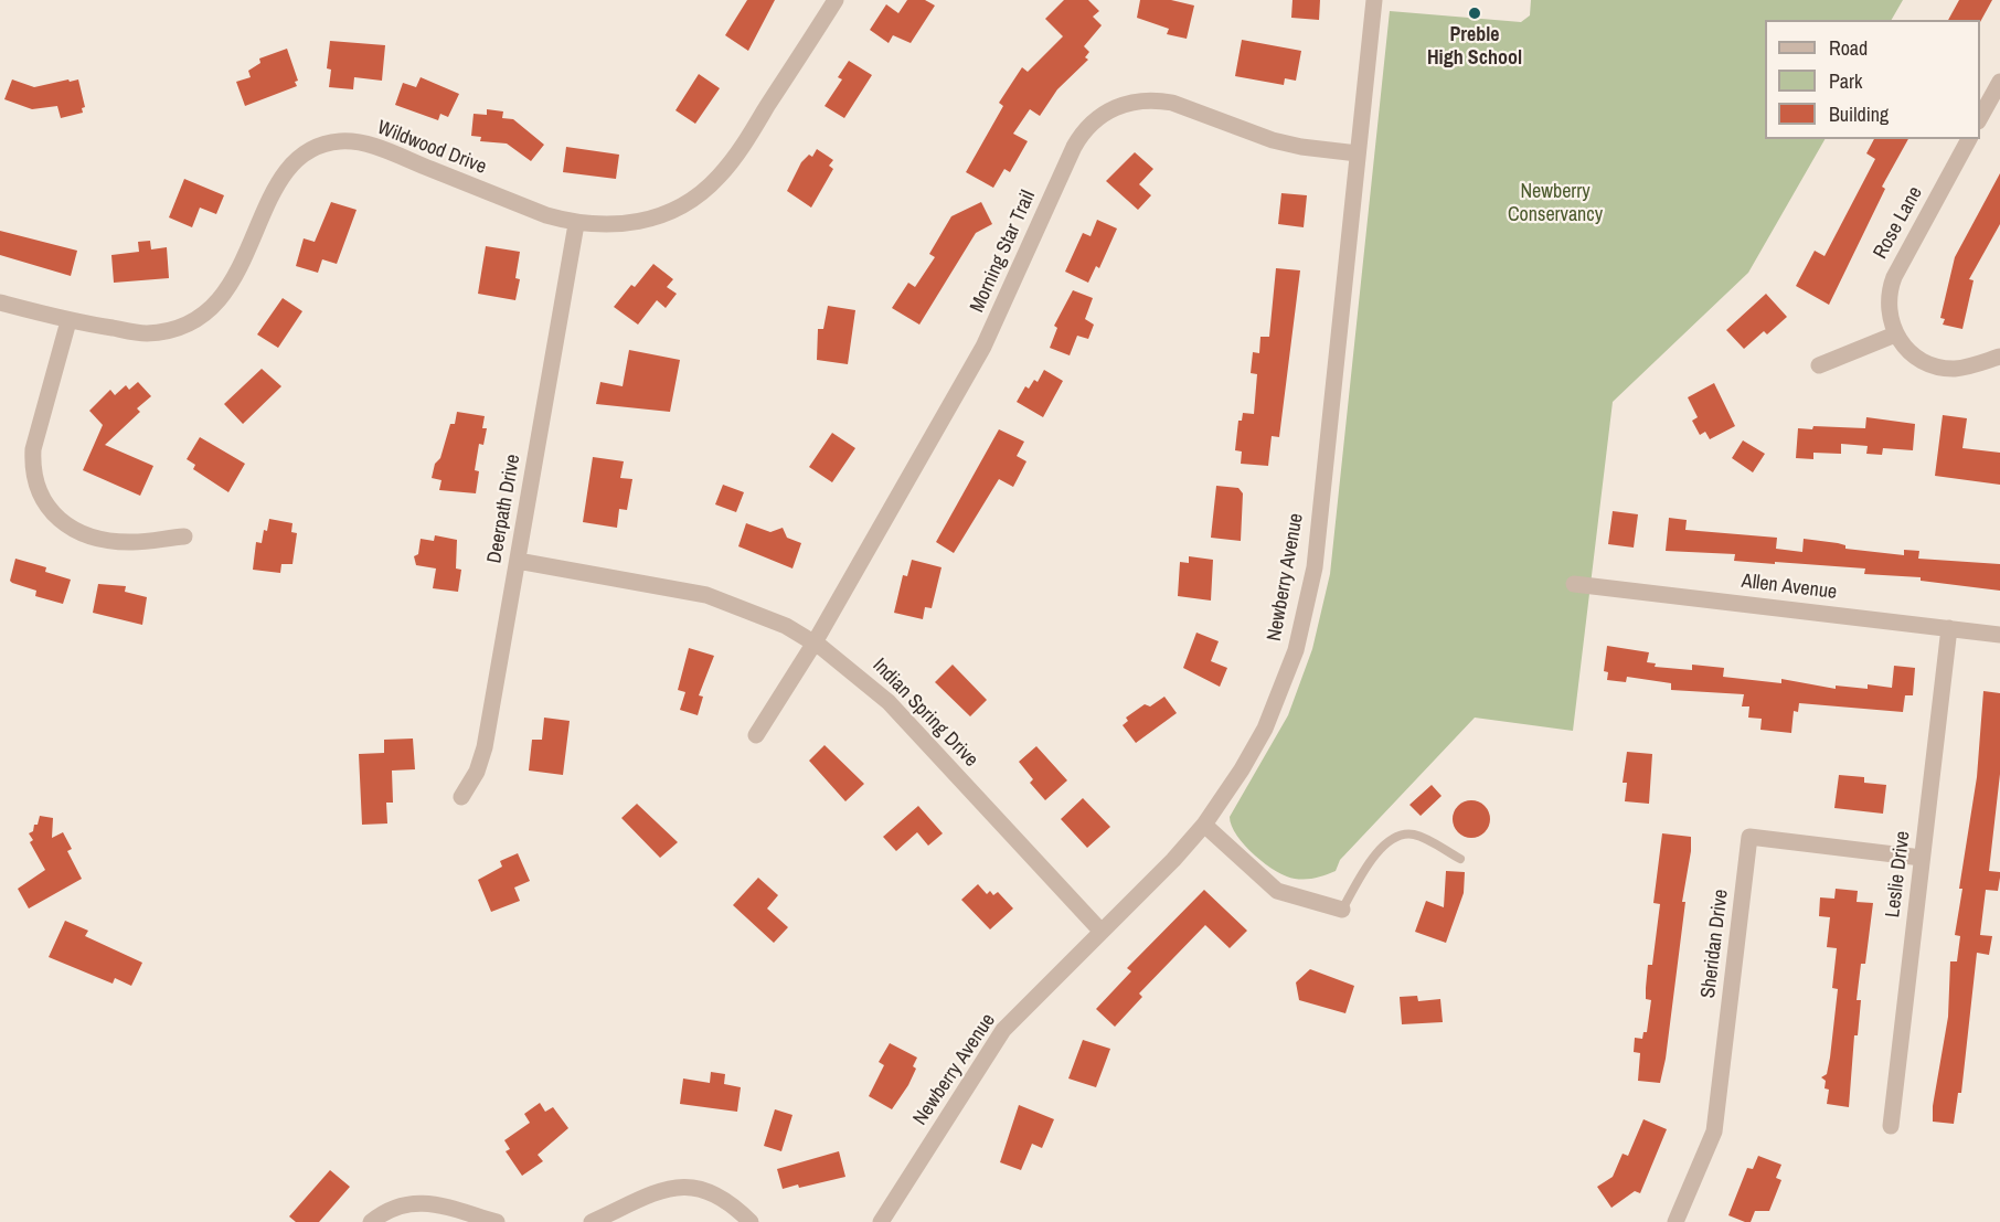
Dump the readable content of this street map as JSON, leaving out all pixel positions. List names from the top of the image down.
{
  "streets": {
    "street": [
      "Wildwood Drive",
      "Rose Lane",
      "Morning Star Trail",
      "Deerpath Drive",
      "Newberry Avenue",
      "Allen Avenue",
      "Indian Spring Drive",
      "Leslie Drive",
      "Sheridan Drive"
    ]
  },
  "crossings": [
    ["Wildwood Drive", "Deerpath Drive"],
    ["Morning Star Trail", "Newberry Avenue"],
    ["Morning Star Trail", "Indian Spring Drive"],
    ["Deerpath Drive", "Indian Spring Drive"],
    ["Newberry Avenue", "Indian Spring Drive"],
    ["Allen Avenue", "Leslie Drive"],
    ["Leslie Drive", "Sheridan Drive"]
  ],
  "parks": ["Newberry Conservancy"],
  "places": ["Preble High School"],
  "legend": ["Road", "Park", "Building"]
}
